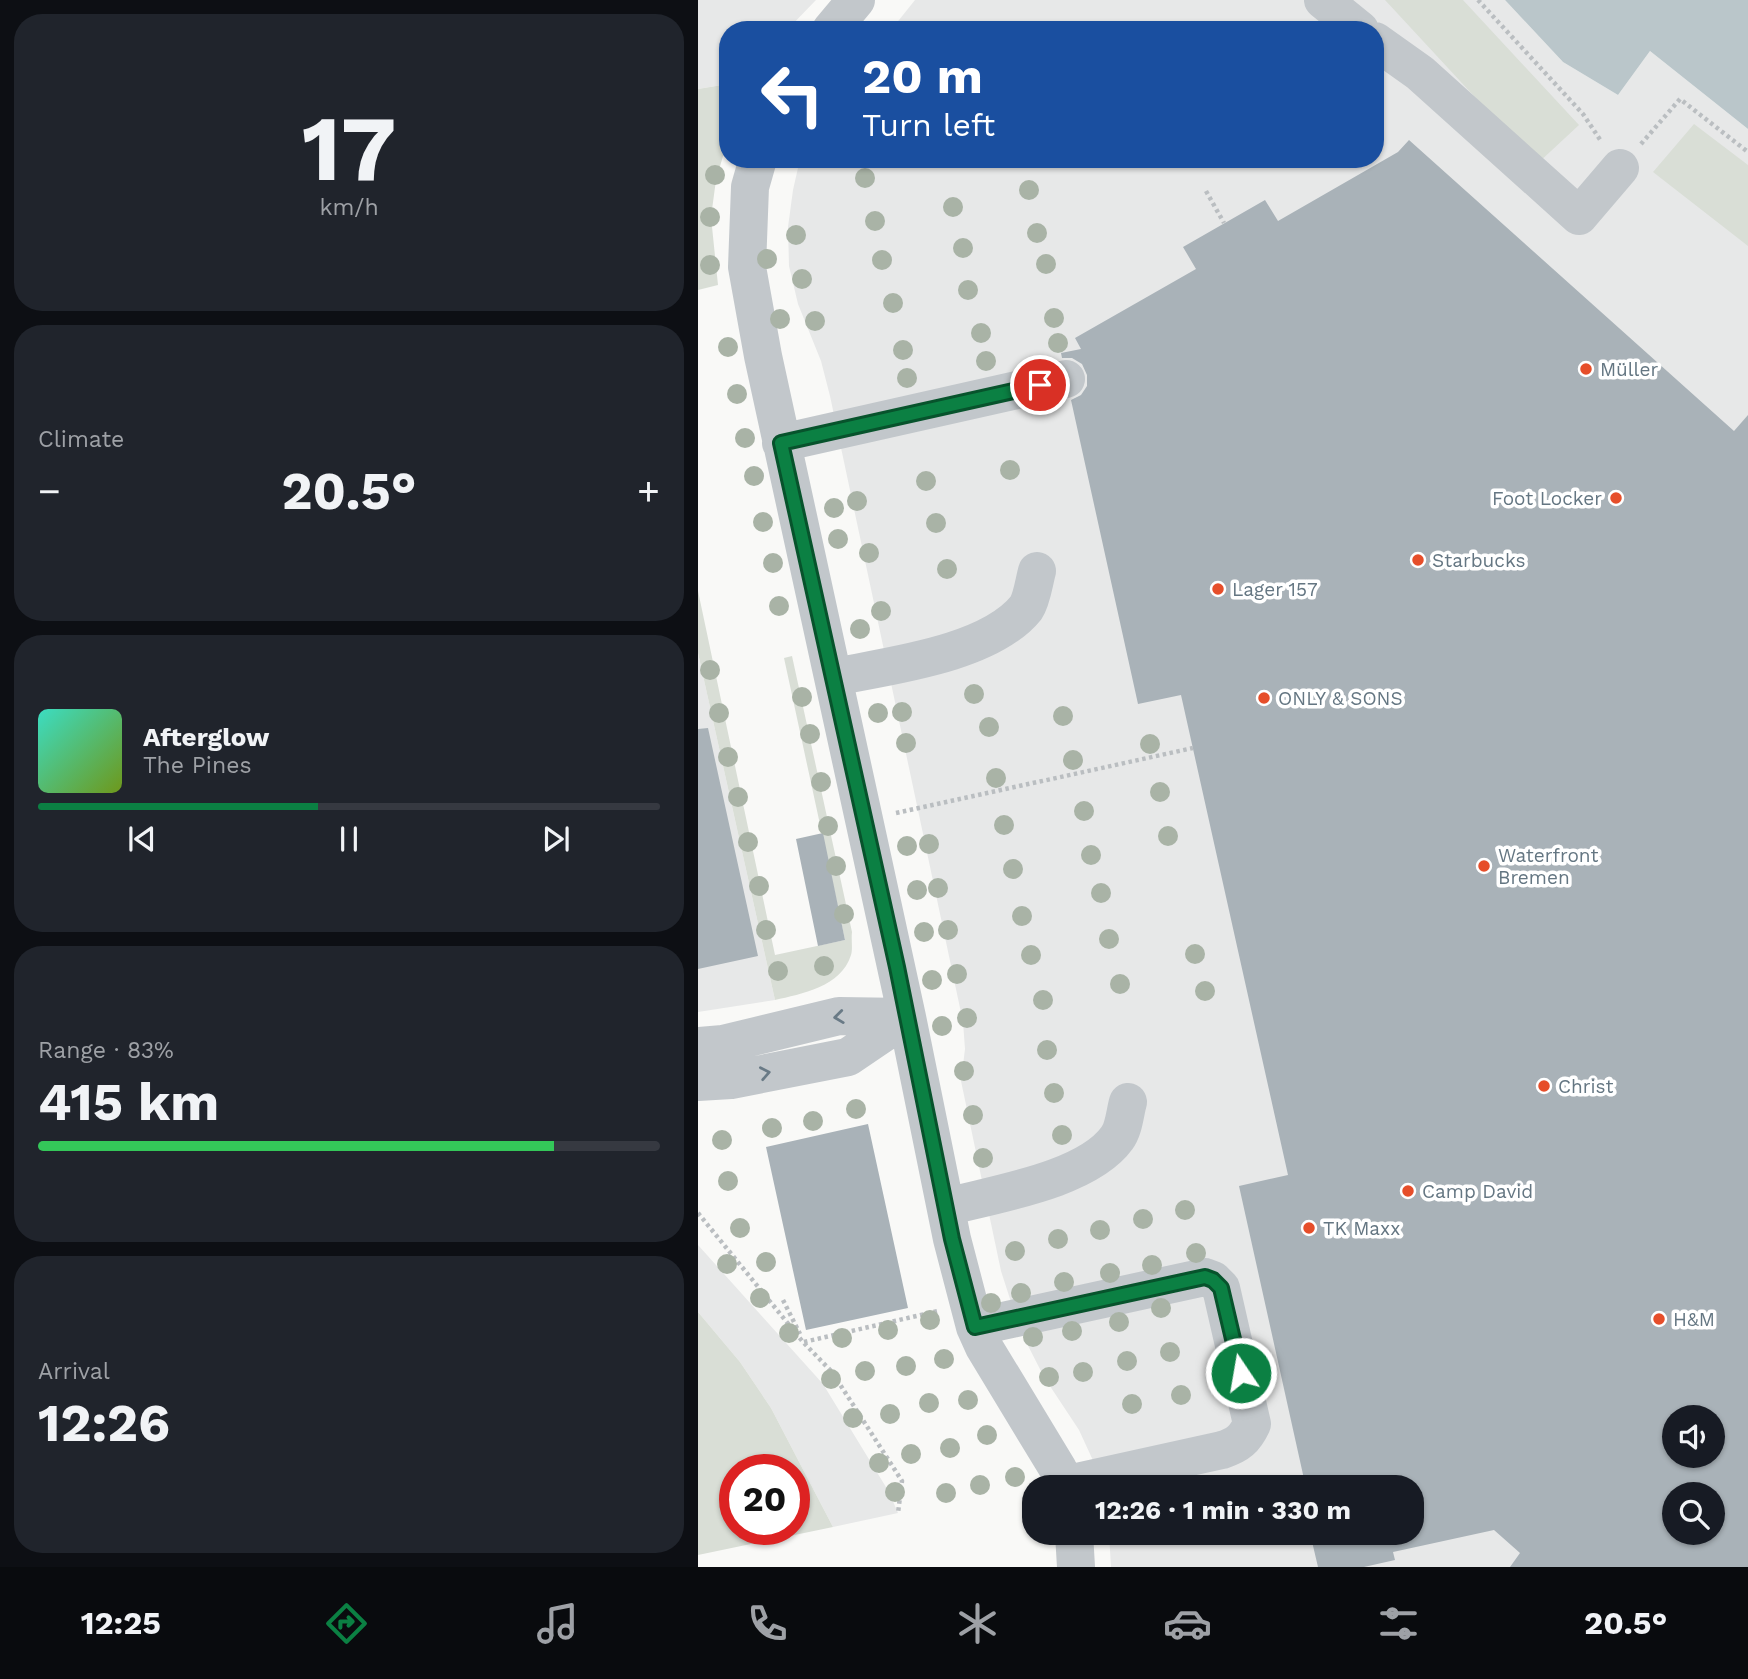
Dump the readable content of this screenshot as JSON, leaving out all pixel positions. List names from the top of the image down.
{
  "places": [
    "Müller",
    "Foot Locker",
    "Starbucks",
    "Lager 157",
    "ONLY & SONS",
    "Waterfront Bremen",
    "Christ",
    "Camp David",
    "TK Maxx",
    "H&M"
  ],
  "page": {
    "tile": [
      ["17", "km/h"],
      "Climate",
      ["Range · 83%", "415 km"],
      ["Arrival", "12:26"]
    ],
    "turn": ["20 m", "Turn left"],
    "heat": ["−", "20.5°", "+"],
    "song": ["Afterglow", "The Pines"],
    "limit": "20",
    "trip": "12:26 · 1 min · 330 m",
    "tabs": ["12:25", "20.5°"]
  }
}
